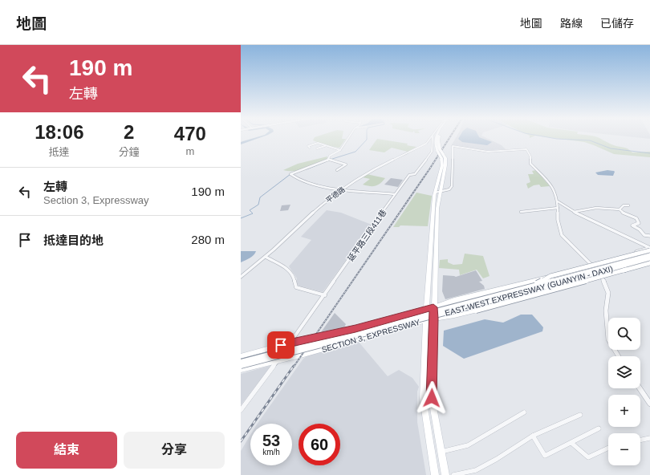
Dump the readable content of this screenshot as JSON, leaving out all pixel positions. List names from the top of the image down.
{
  "streets": {
    "main road": ["EAST-WEST EXPRESSWAY (GUANYIN - DAXI)", "SECTION 3, EXPRESSWAY"],
    "street": ["平德路", "延平路三段411巷"]
  },
  "crossings": [
    ["延平路三段411巷", "SECTION 3, EXPRESSWAY"],
    ["EAST-WEST EXPRESSWAY (GUANYIN - DAXI)", "SECTION 3, EXPRESSWAY"]
  ],
  "page": {
    "header": "地圖",
    "nav": ["地圖", "路線", "已儲存"],
    "turn": ["190 m", "左轉"],
    "eta": [
      "18:06",
      "抵達",
      "2",
      "分鐘",
      "470",
      "m"
    ],
    "list": [
      {
        "name": "左轉",
        "note": "Section 3, Expressway",
        "value": "190 m"
      },
      {
        "name": "抵達目的地",
        "value": "280 m"
      }
    ],
    "map_buttons": ["+", "−"],
    "speed": "53 km/h",
    "limit": "60",
    "buttons": ["結束", "分享"]
  }
}
